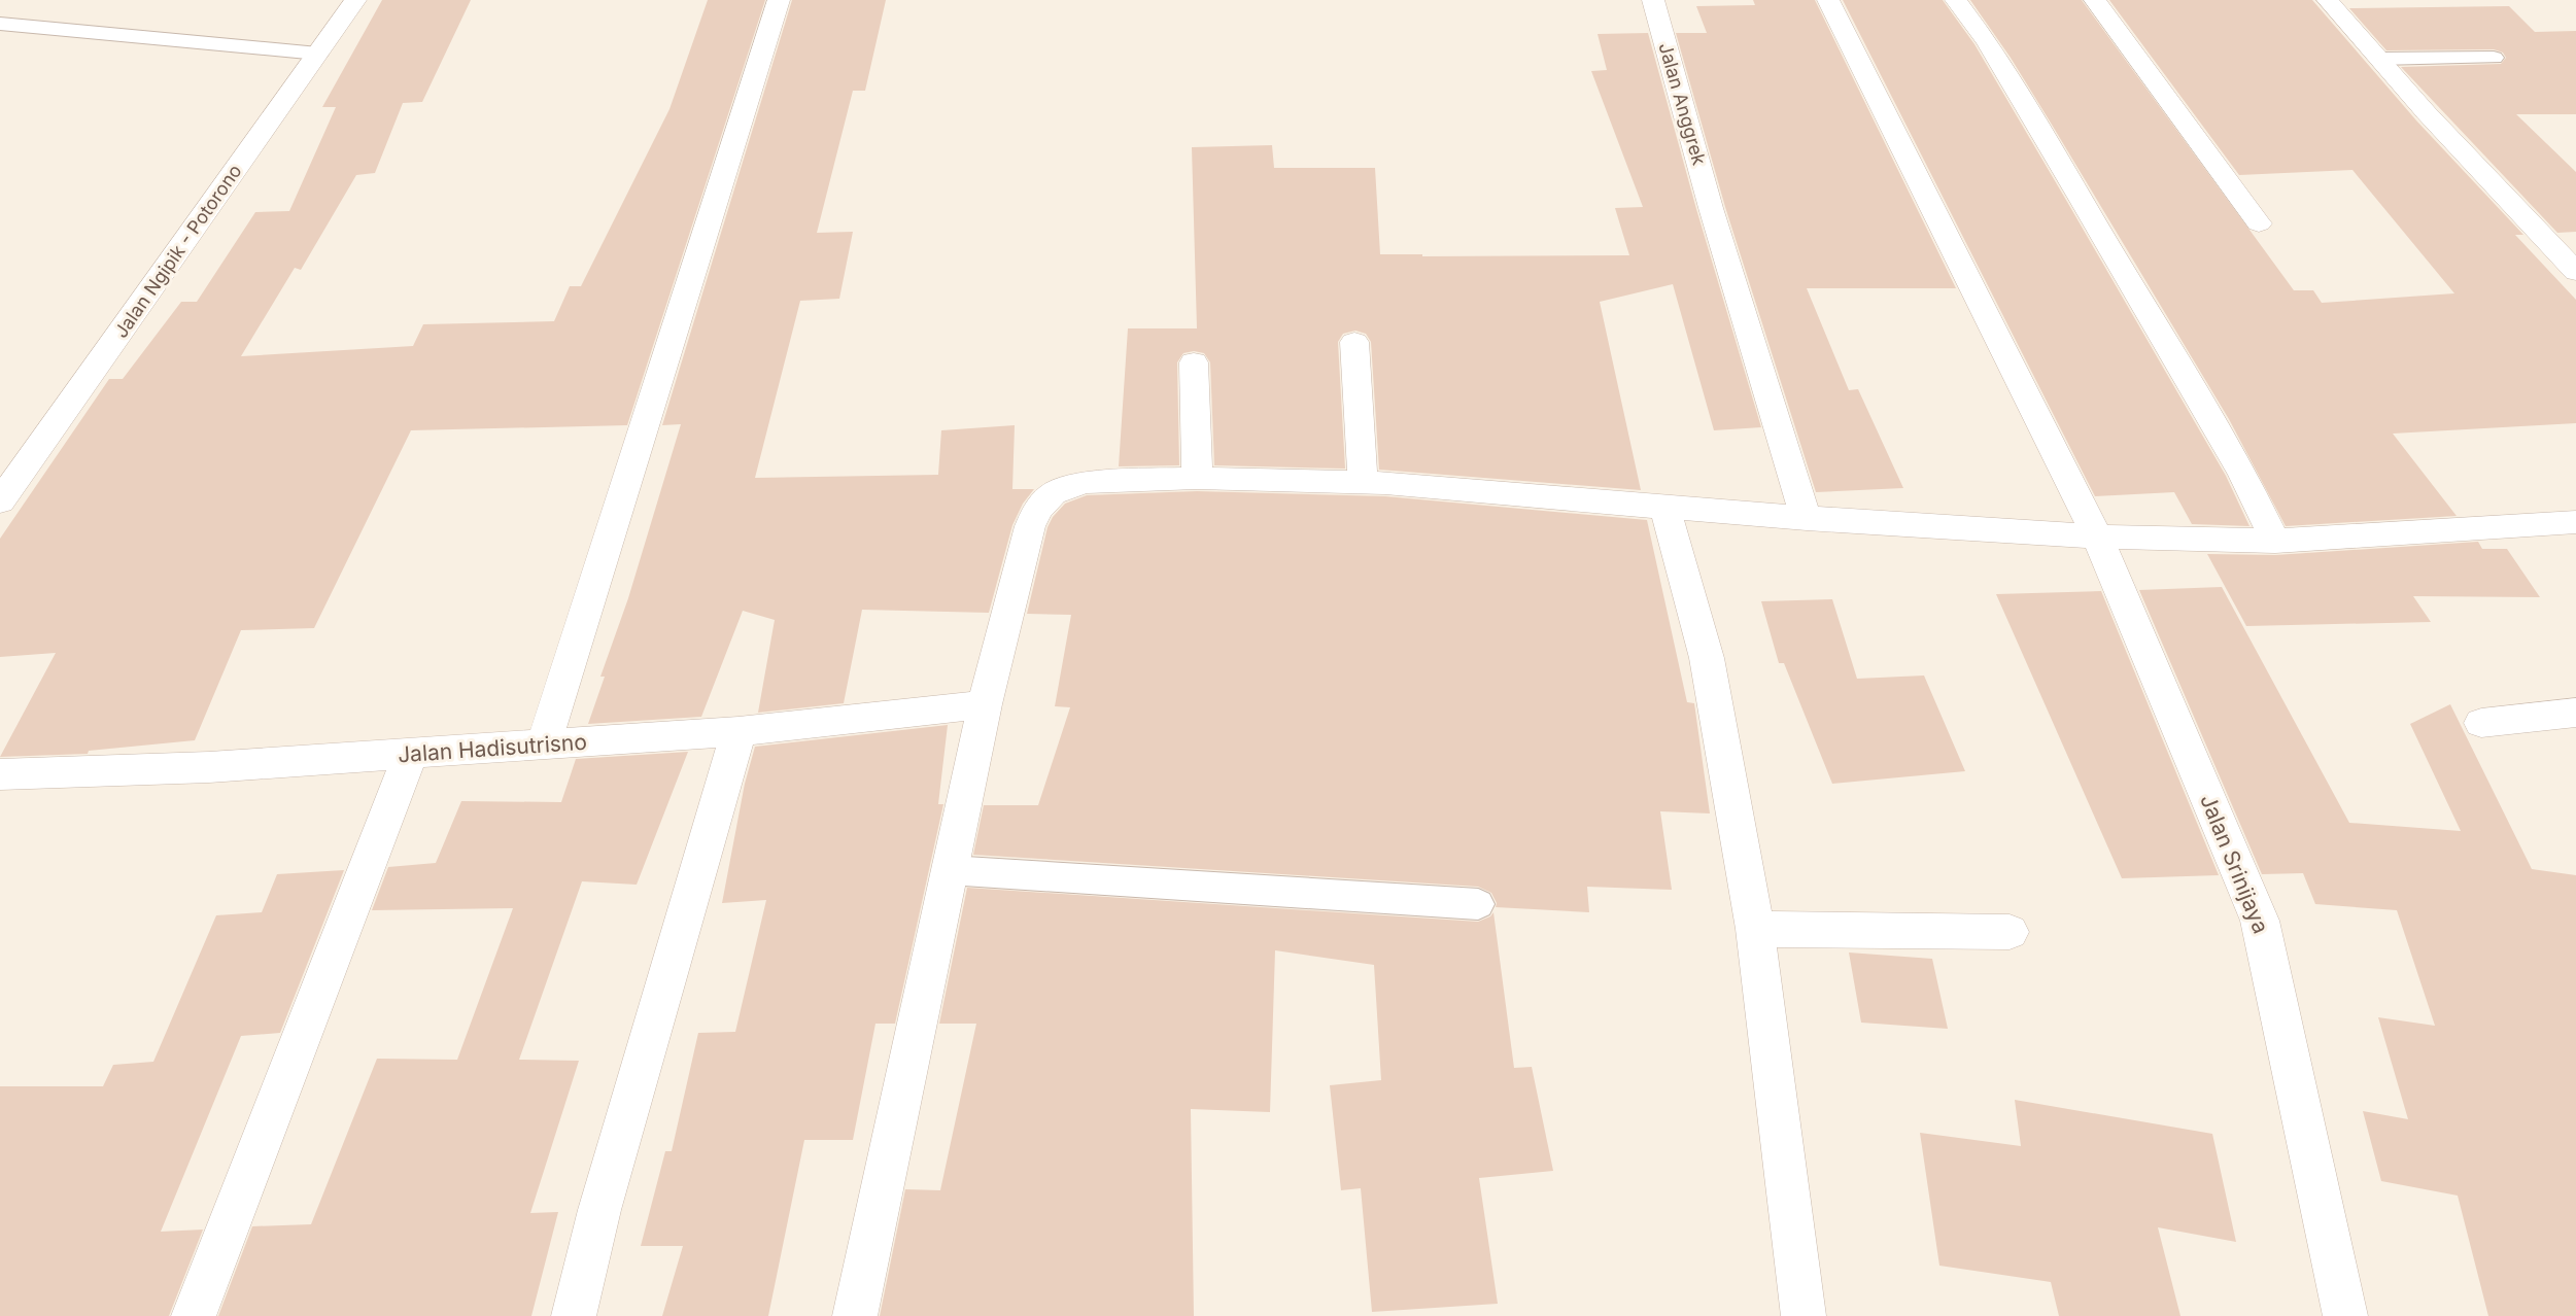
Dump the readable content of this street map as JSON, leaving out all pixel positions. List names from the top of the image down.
{
  "streets": {
    "street": [
      "Jalan Anggrek",
      "Jalan Ngipik - Potorono",
      "Jalan Hadisutrisno",
      "Jalan Srinijaya"
    ]
  }
}
